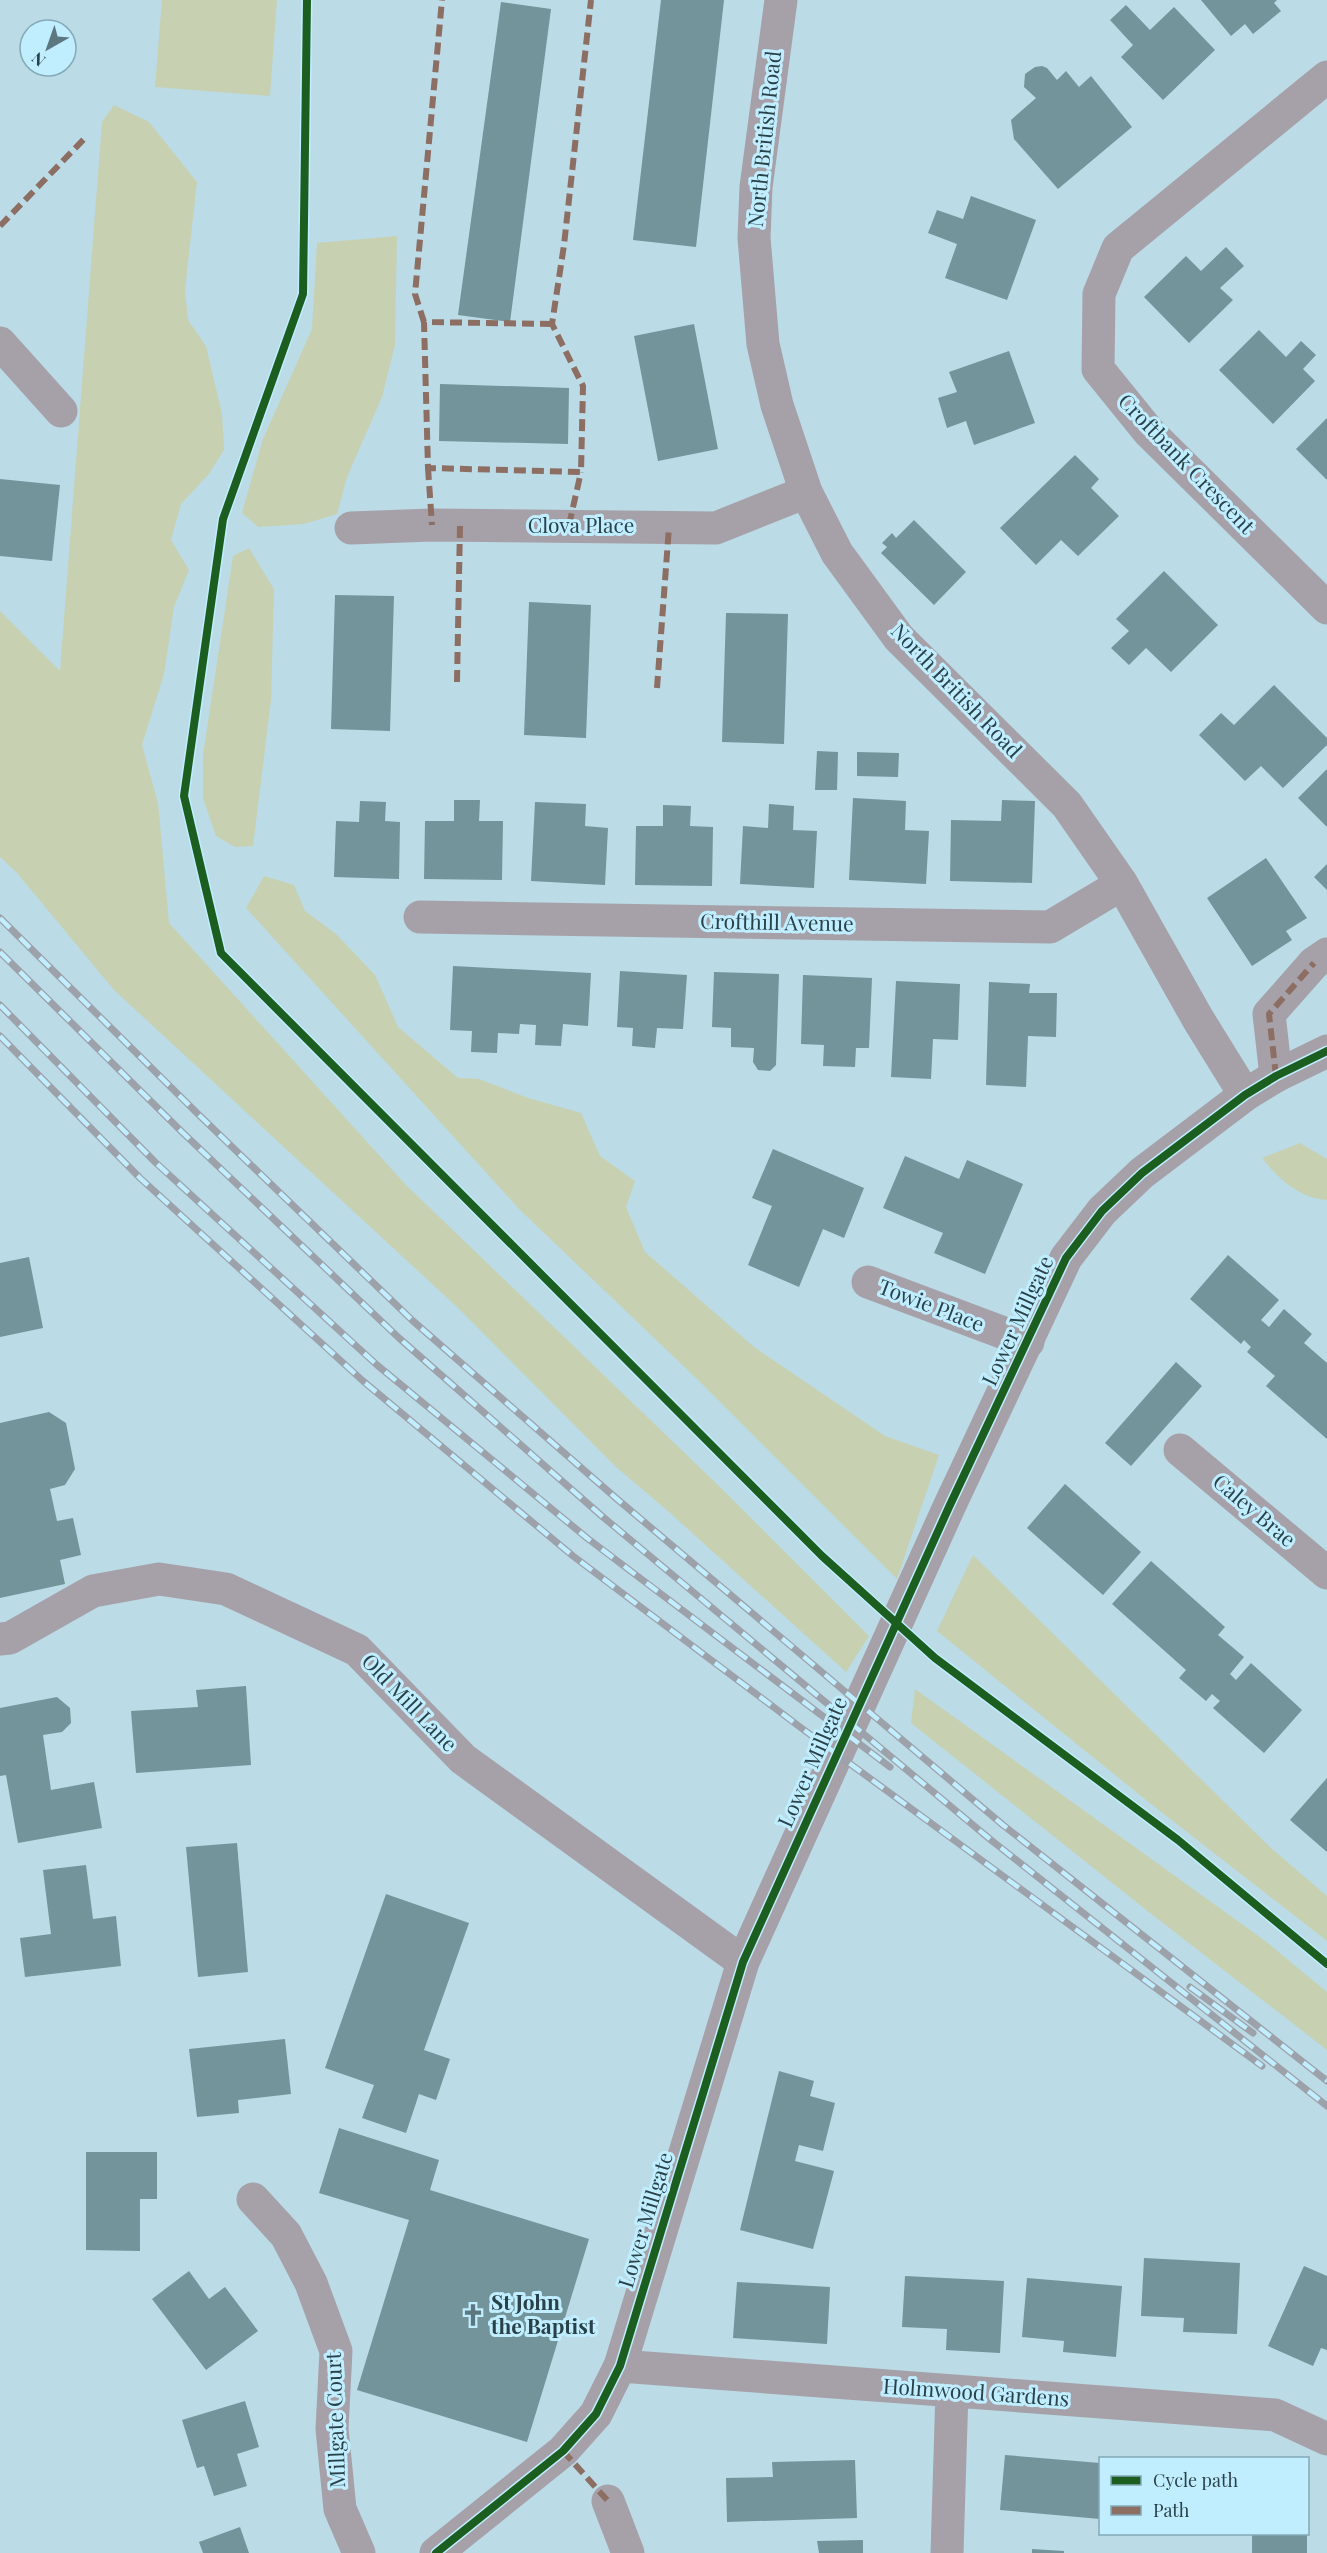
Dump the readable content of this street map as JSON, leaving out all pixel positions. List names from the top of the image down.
{
  "streets": {
    "street": [
      "North British Road",
      "Croftbank Crescent",
      "Clova Place",
      "Crofthill Avenue",
      "Towie Place",
      "Lower Millgate",
      "Caley Brae",
      "Old Mill Lane",
      "Holmwood Gardens",
      "Millgate Court"
    ]
  },
  "crossings": [
    ["North British Road", "Clova Place"],
    ["North British Road", "Crofthill Avenue"],
    ["North British Road", "Lower Millgate"],
    ["Towie Place", "Lower Millgate"],
    ["Lower Millgate", "Old Mill Lane"],
    ["Lower Millgate", "Holmwood Gardens"]
  ],
  "places": {
    "church": ["St John the Baptist"]
  },
  "legend": ["Cycle path", "Path"],
  "north": "bottom left"
}
